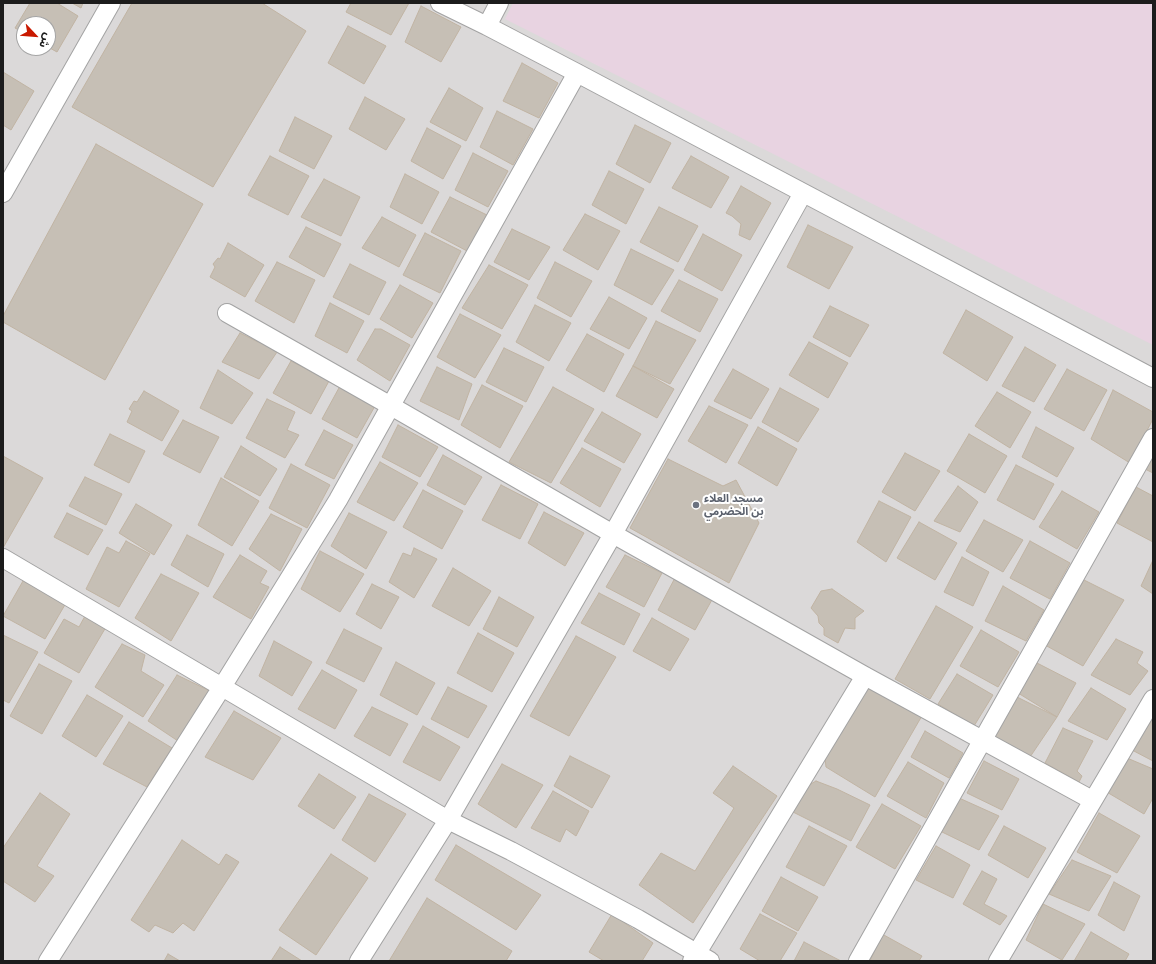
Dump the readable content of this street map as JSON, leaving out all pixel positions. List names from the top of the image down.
{
  "places": ["مسجد العلاء بن الحضرمي"],
  "north": "bottom right"
}
